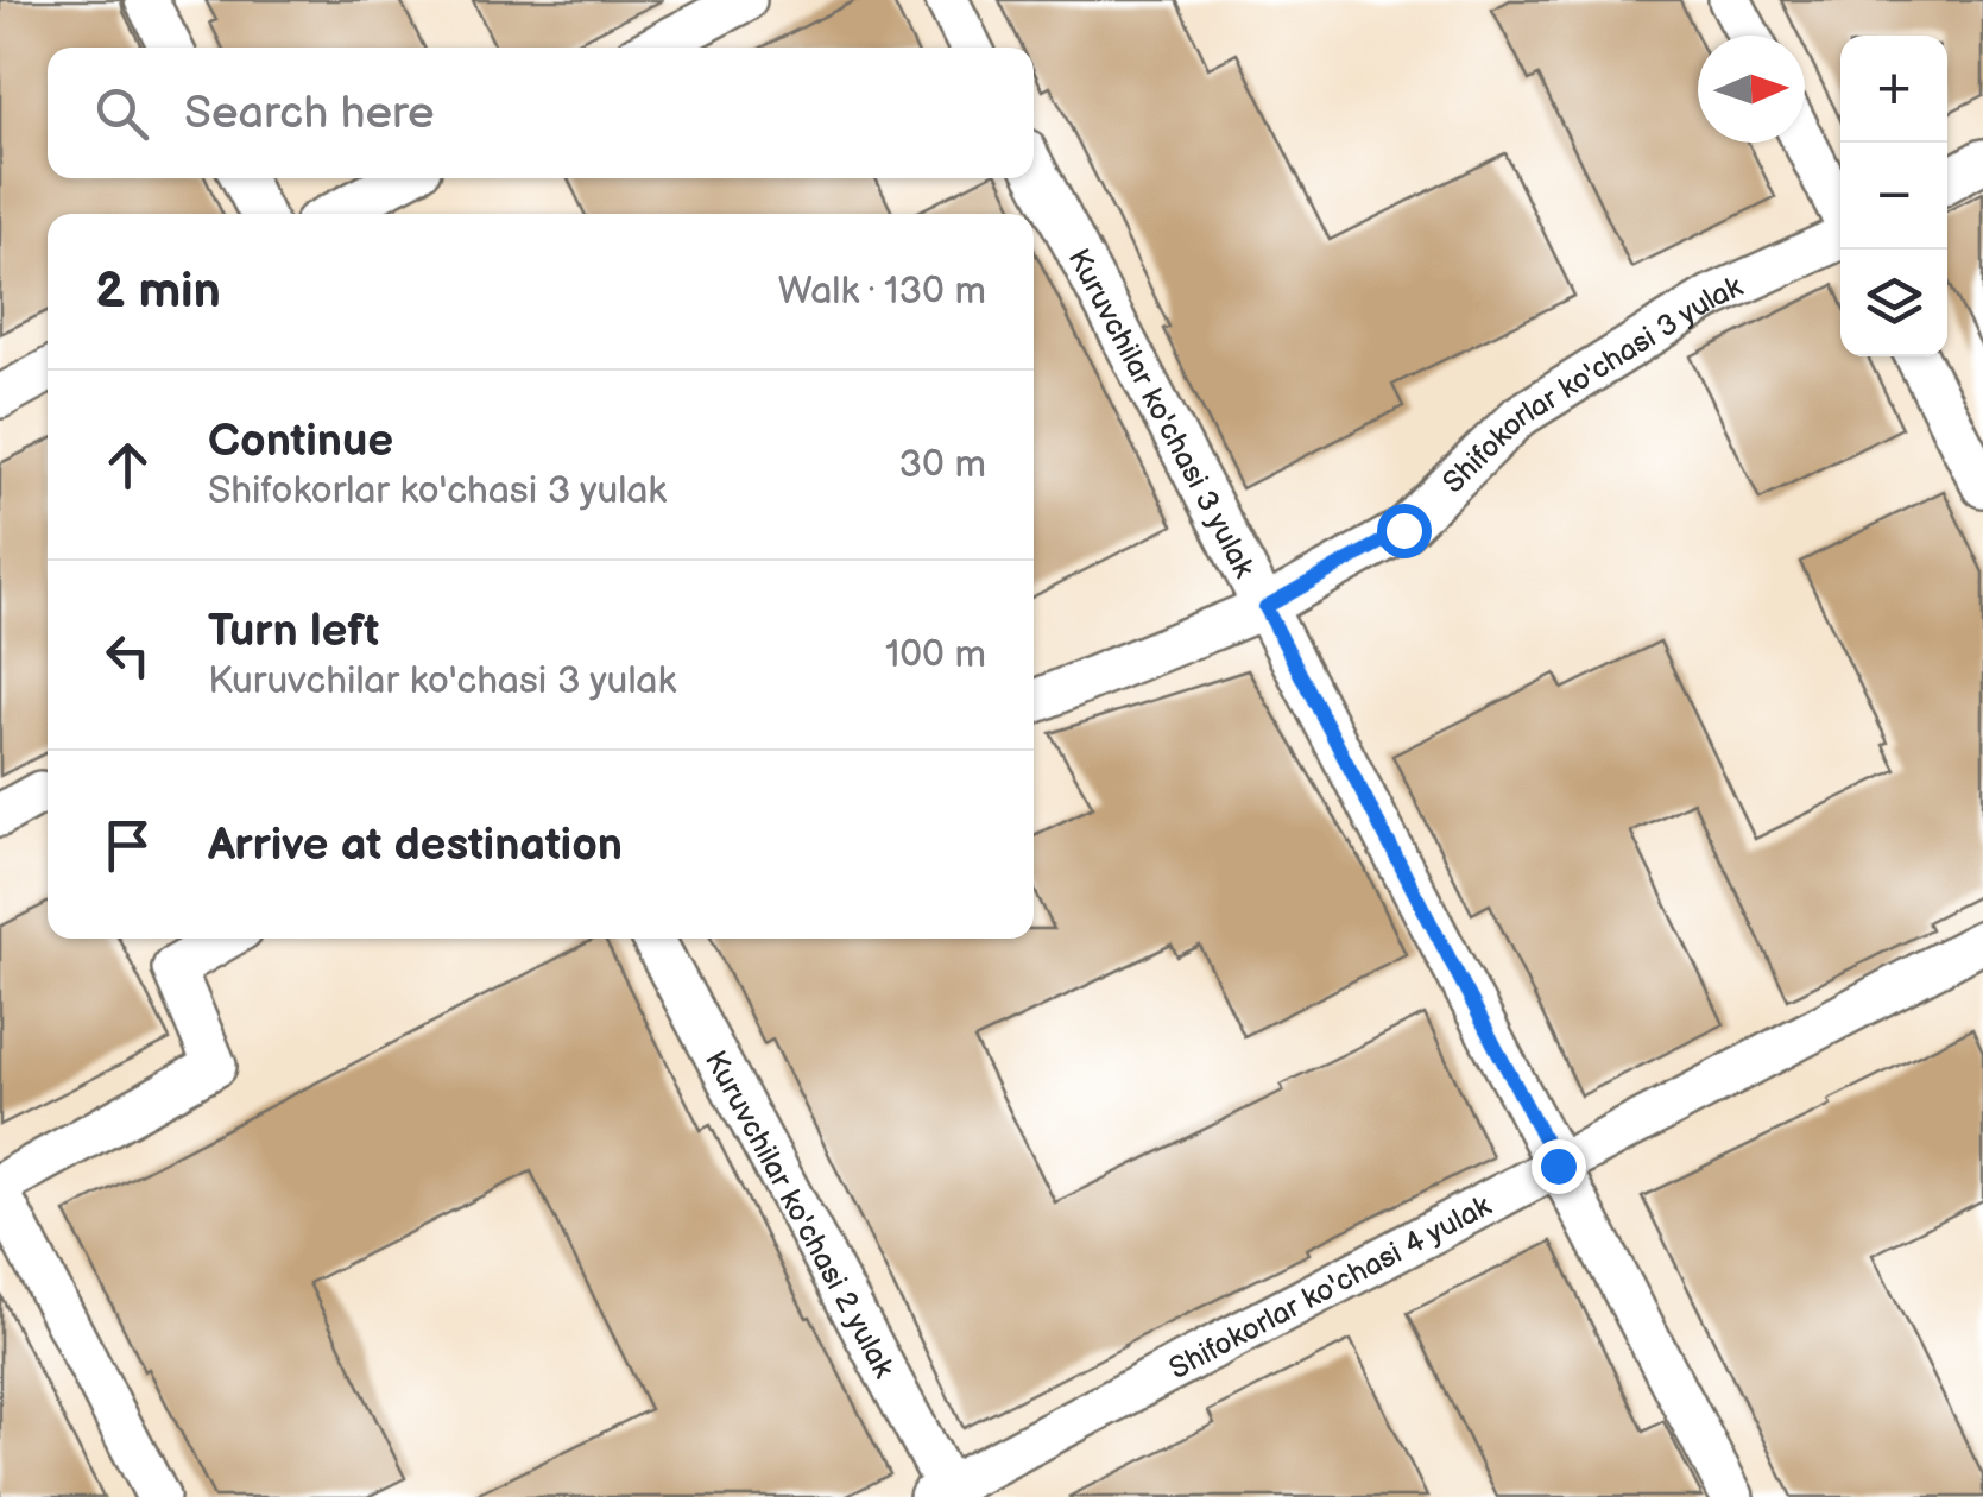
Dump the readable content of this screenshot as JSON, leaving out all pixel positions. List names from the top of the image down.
{
  "streets": {
    "street": [
      "Shifokorlar ko'chasi 3 yulak",
      "Kuruvchilar ko'chasi 3 yulak",
      "Kuruvchilar ko'chasi 2 yulak",
      "Shifokorlar ko'chasi 4 yulak"
    ]
  },
  "crossings": [
    ["Shifokorlar ko'chasi 3 yulak", "Kuruvchilar ko'chasi 3 yulak"],
    ["Kuruvchilar ko'chasi 3 yulak", "Shifokorlar ko'chasi 4 yulak"],
    ["Kuruvchilar ko'chasi 2 yulak", "Shifokorlar ko'chasi 4 yulak"]
  ],
  "north": "right",
  "page": {
    "map_buttons": ["+", "−"],
    "search": "Search here",
    "heading": ["2 min", "Walk · 130 m"],
    "list": [
      ["Continue", "Shifokorlar ko'chasi 3 yulak", "30 m"],
      ["Turn left", "Kuruvchilar ko'chasi 3 yulak", "100 m"],
      "Arrive at destination"
    ]
  }
}
